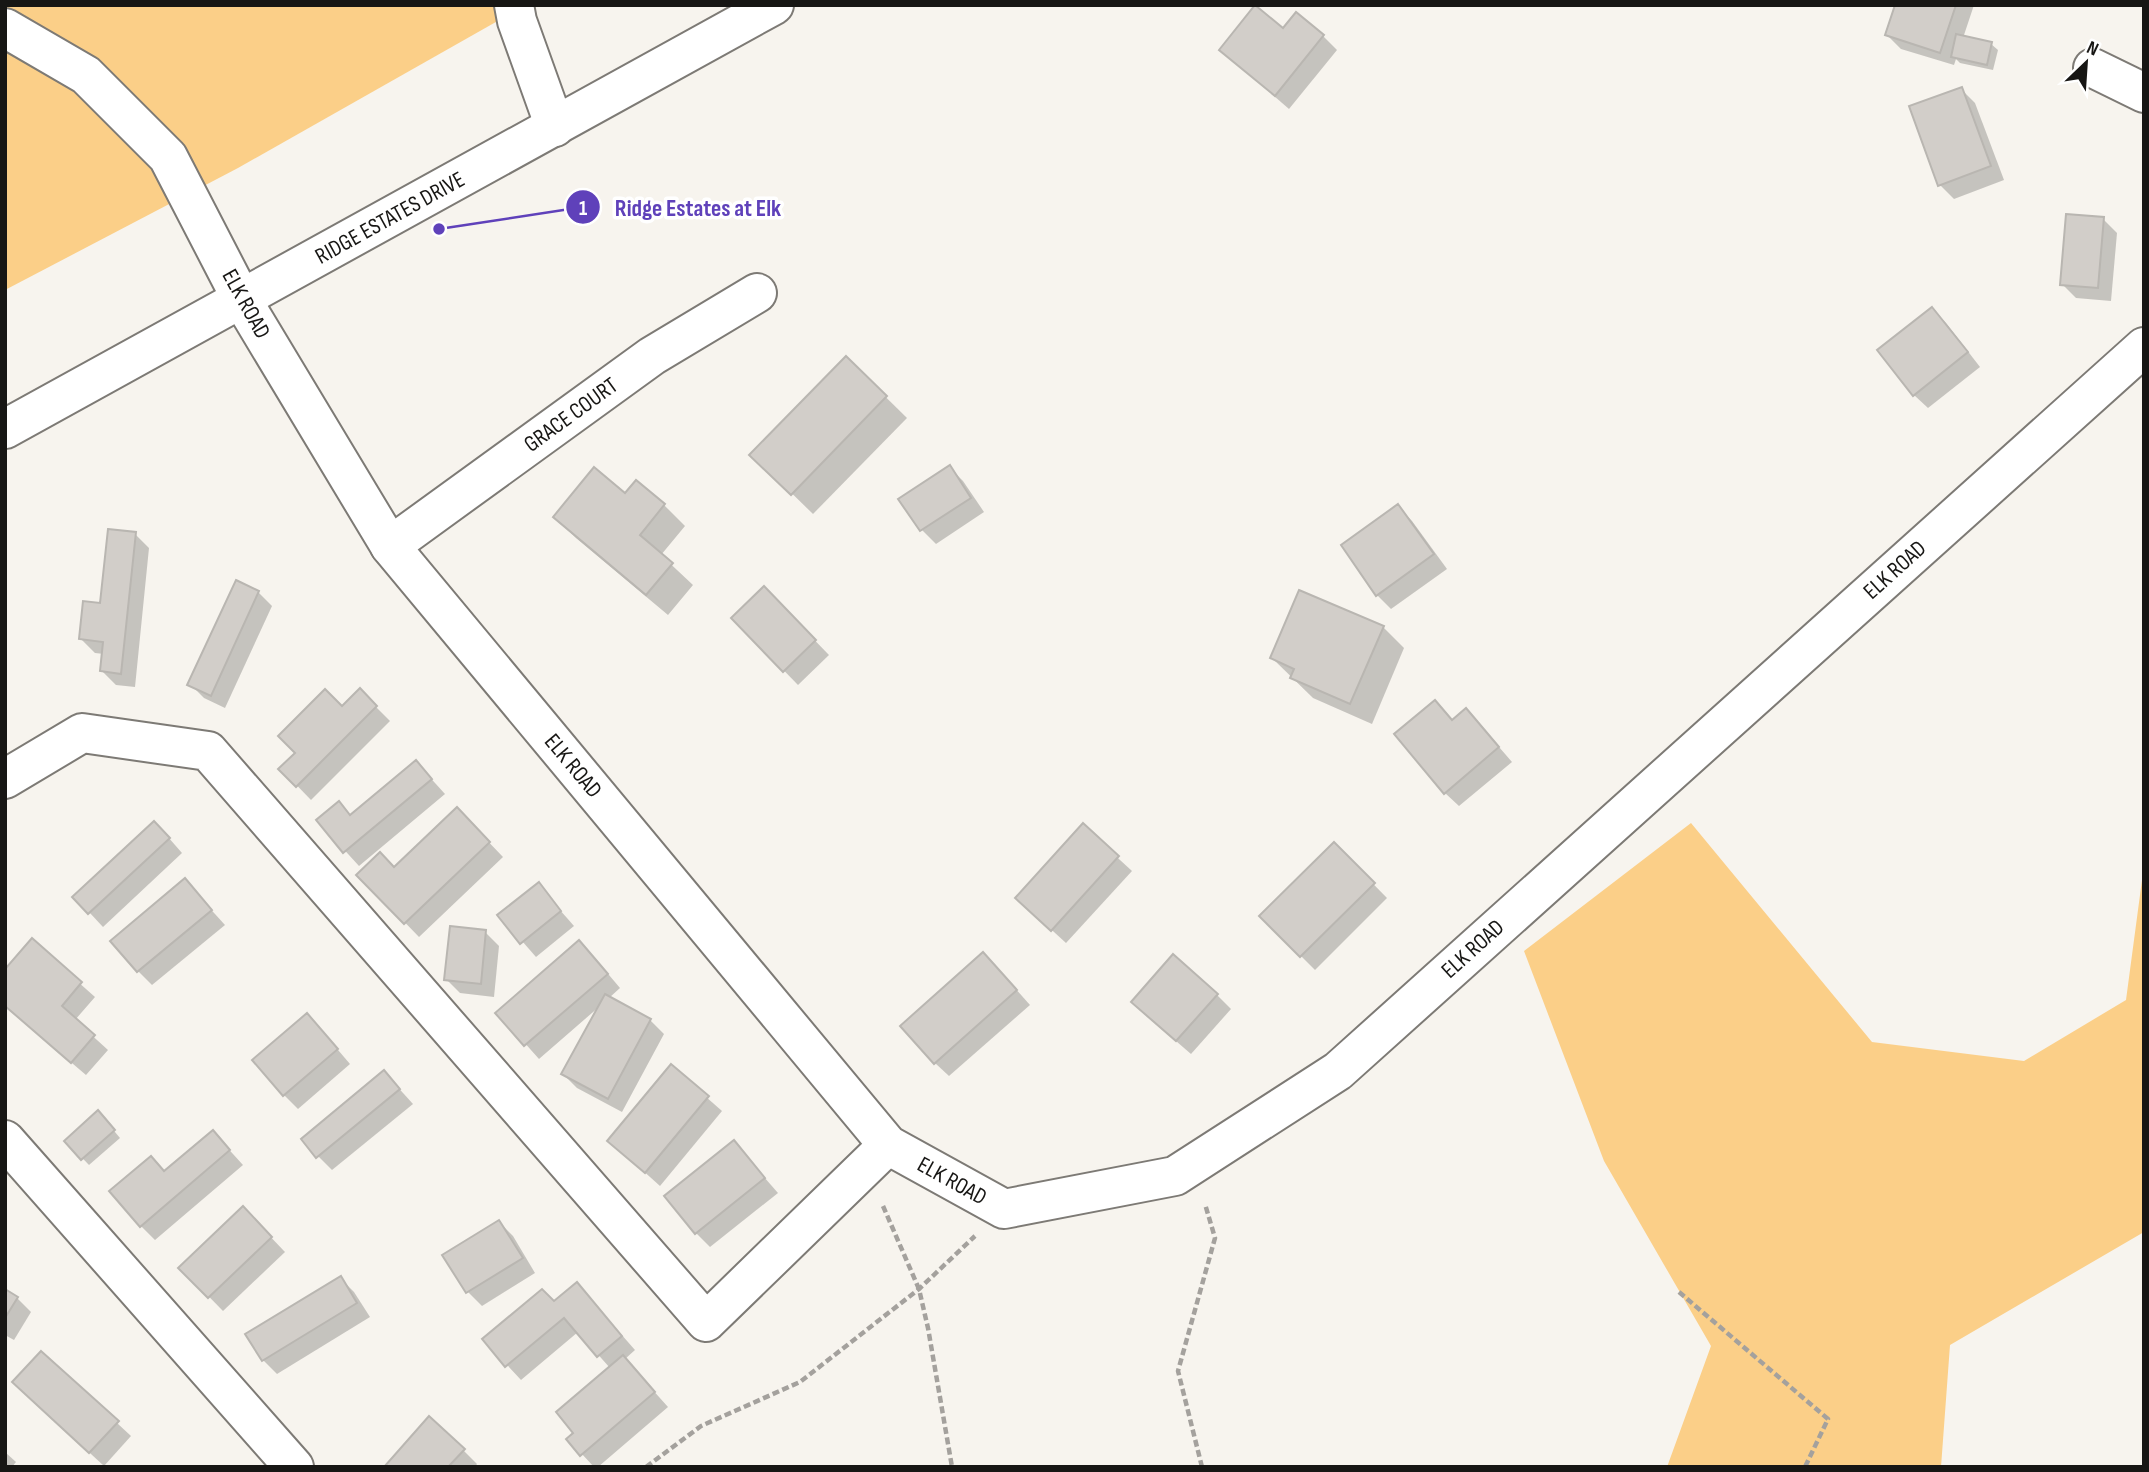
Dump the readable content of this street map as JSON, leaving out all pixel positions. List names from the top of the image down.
{
  "streets": {
    "street": ["RIDGE ESTATES DRIVE", "ELK ROAD", "GRACE COURT"]
  },
  "crossings": [
    ["RIDGE ESTATES DRIVE", "ELK ROAD"],
    ["ELK ROAD", "GRACE COURT"]
  ],
  "places": ["Ridge Estates at Elk"],
  "north": "top right"
}
